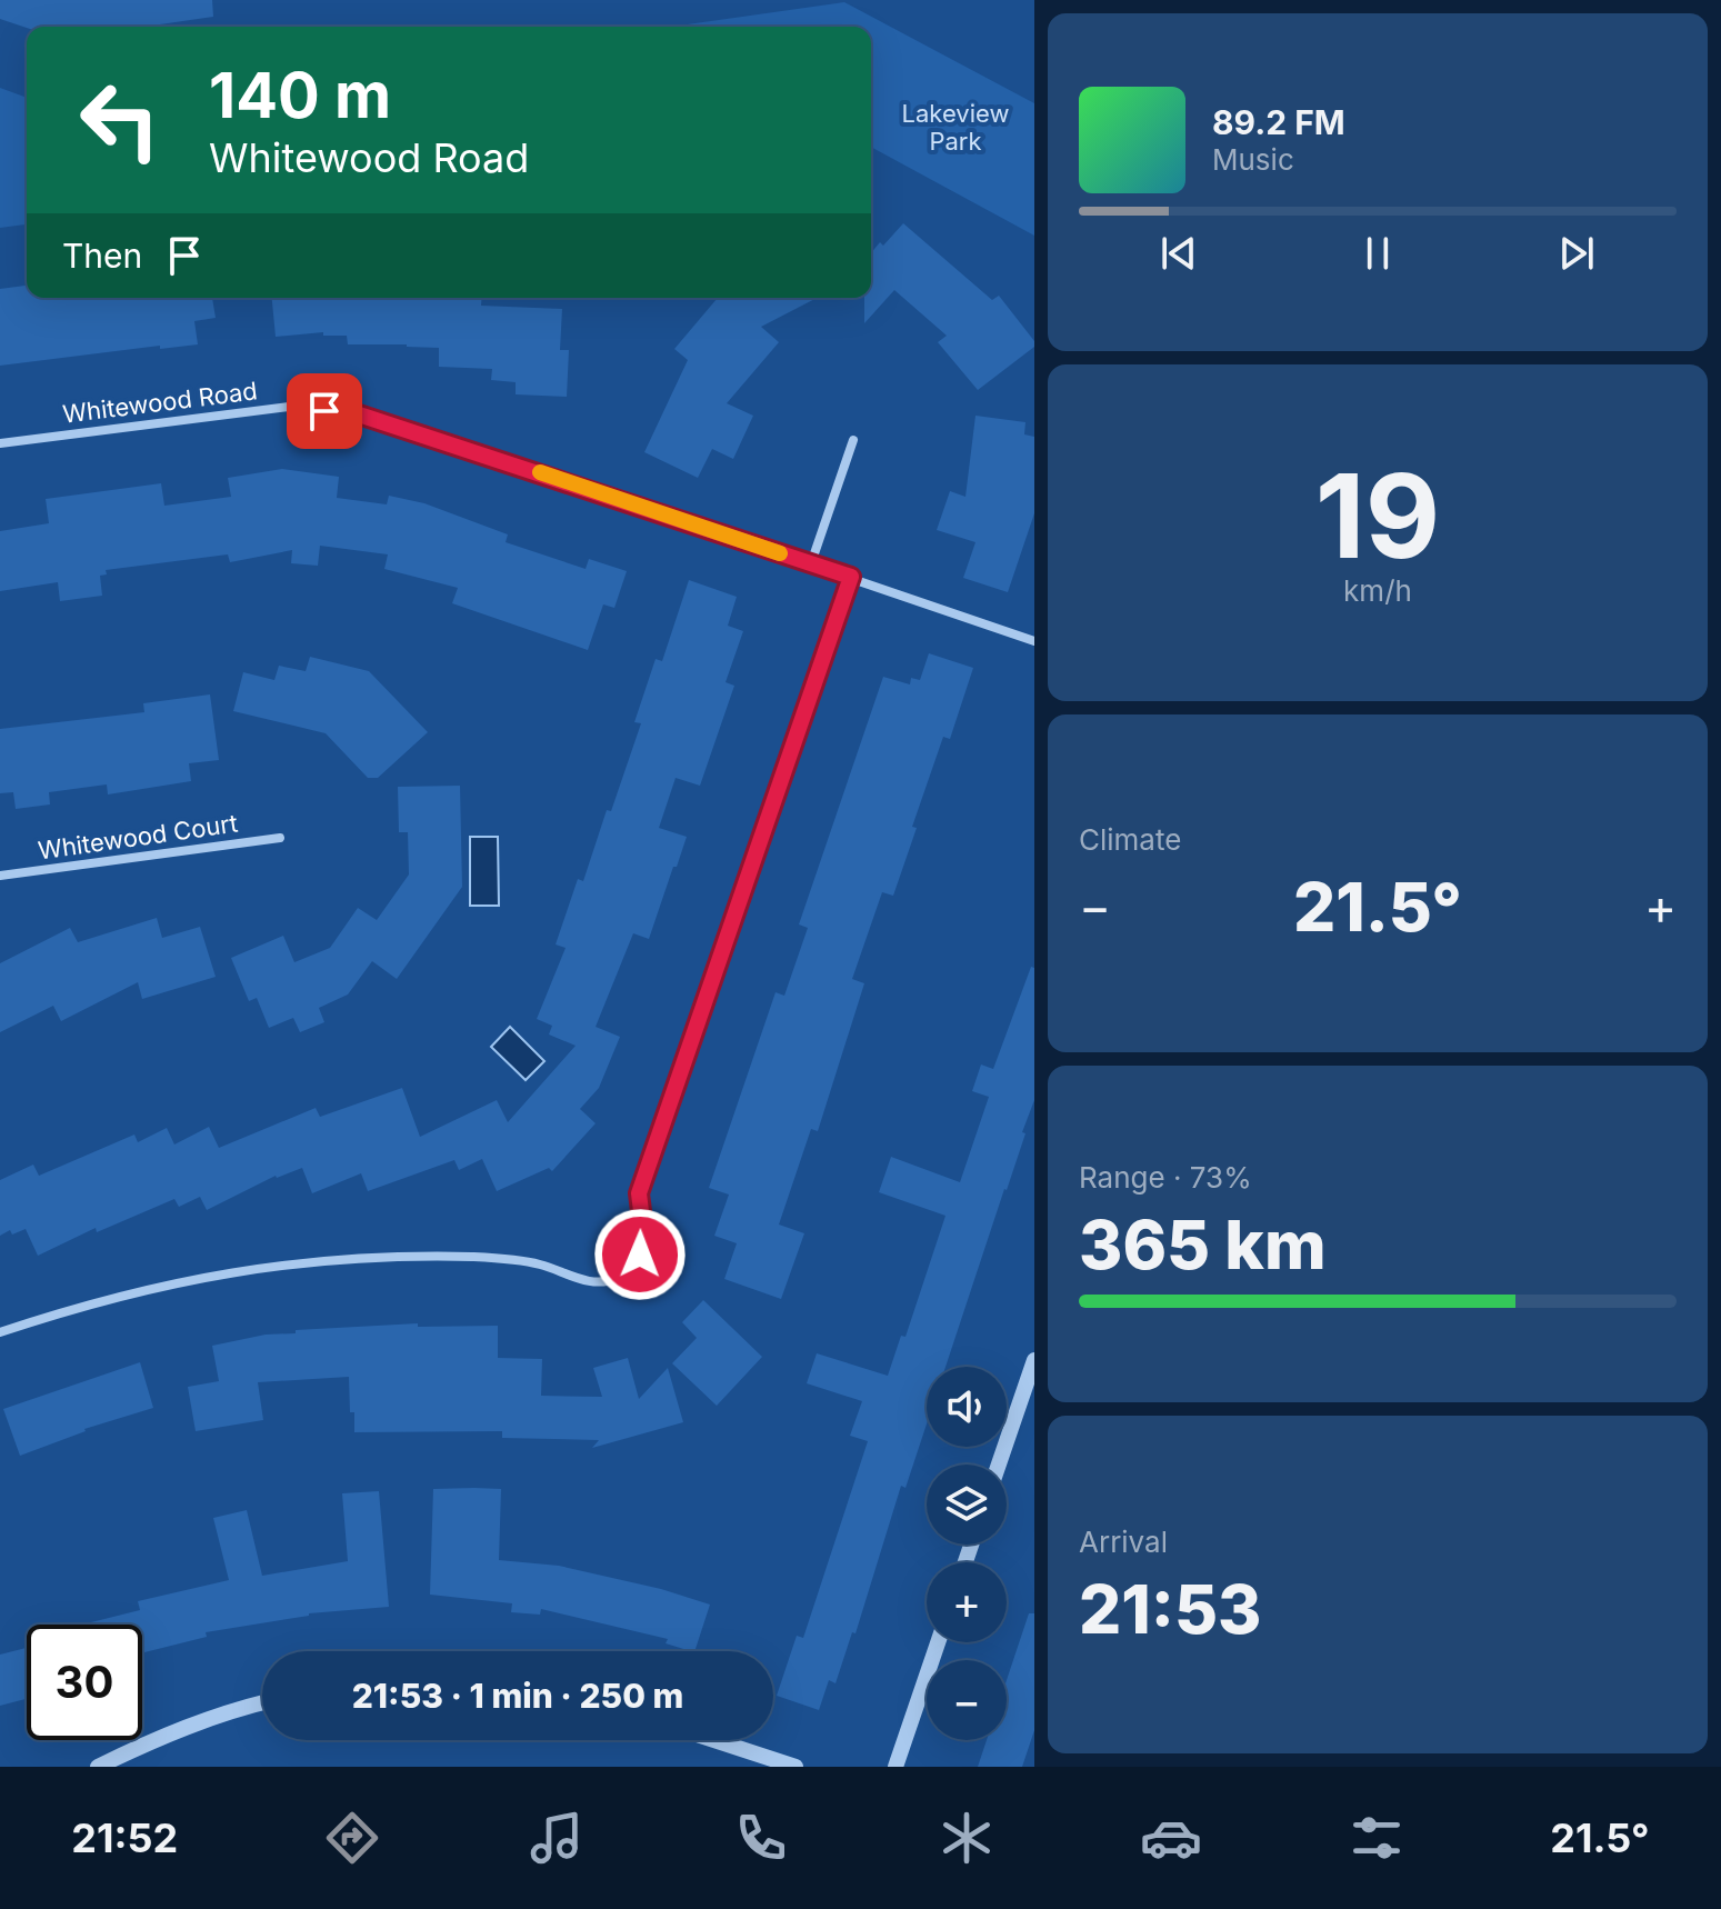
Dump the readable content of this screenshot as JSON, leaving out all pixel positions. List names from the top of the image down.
{
  "streets": {
    "street": ["Whitewood Road", "Whitewood Court"]
  },
  "parks": ["Lakeview Park"],
  "page": {
    "turn": ["140 m", "Whitewood Road"],
    "song": ["89.2 FM", "Music"],
    "then": "Then",
    "tile": [
      ["19", "km/h"],
      "Climate",
      ["Range · 73%", "365 km"],
      ["Arrival", "21:53"]
    ],
    "heat": ["−", "21.5°", "+"],
    "map_buttons": ["+", "−"],
    "limit": "30",
    "trip": "21:53 · 1 min · 250 m",
    "tabs": ["21:52", "21.5°"]
  }
}
